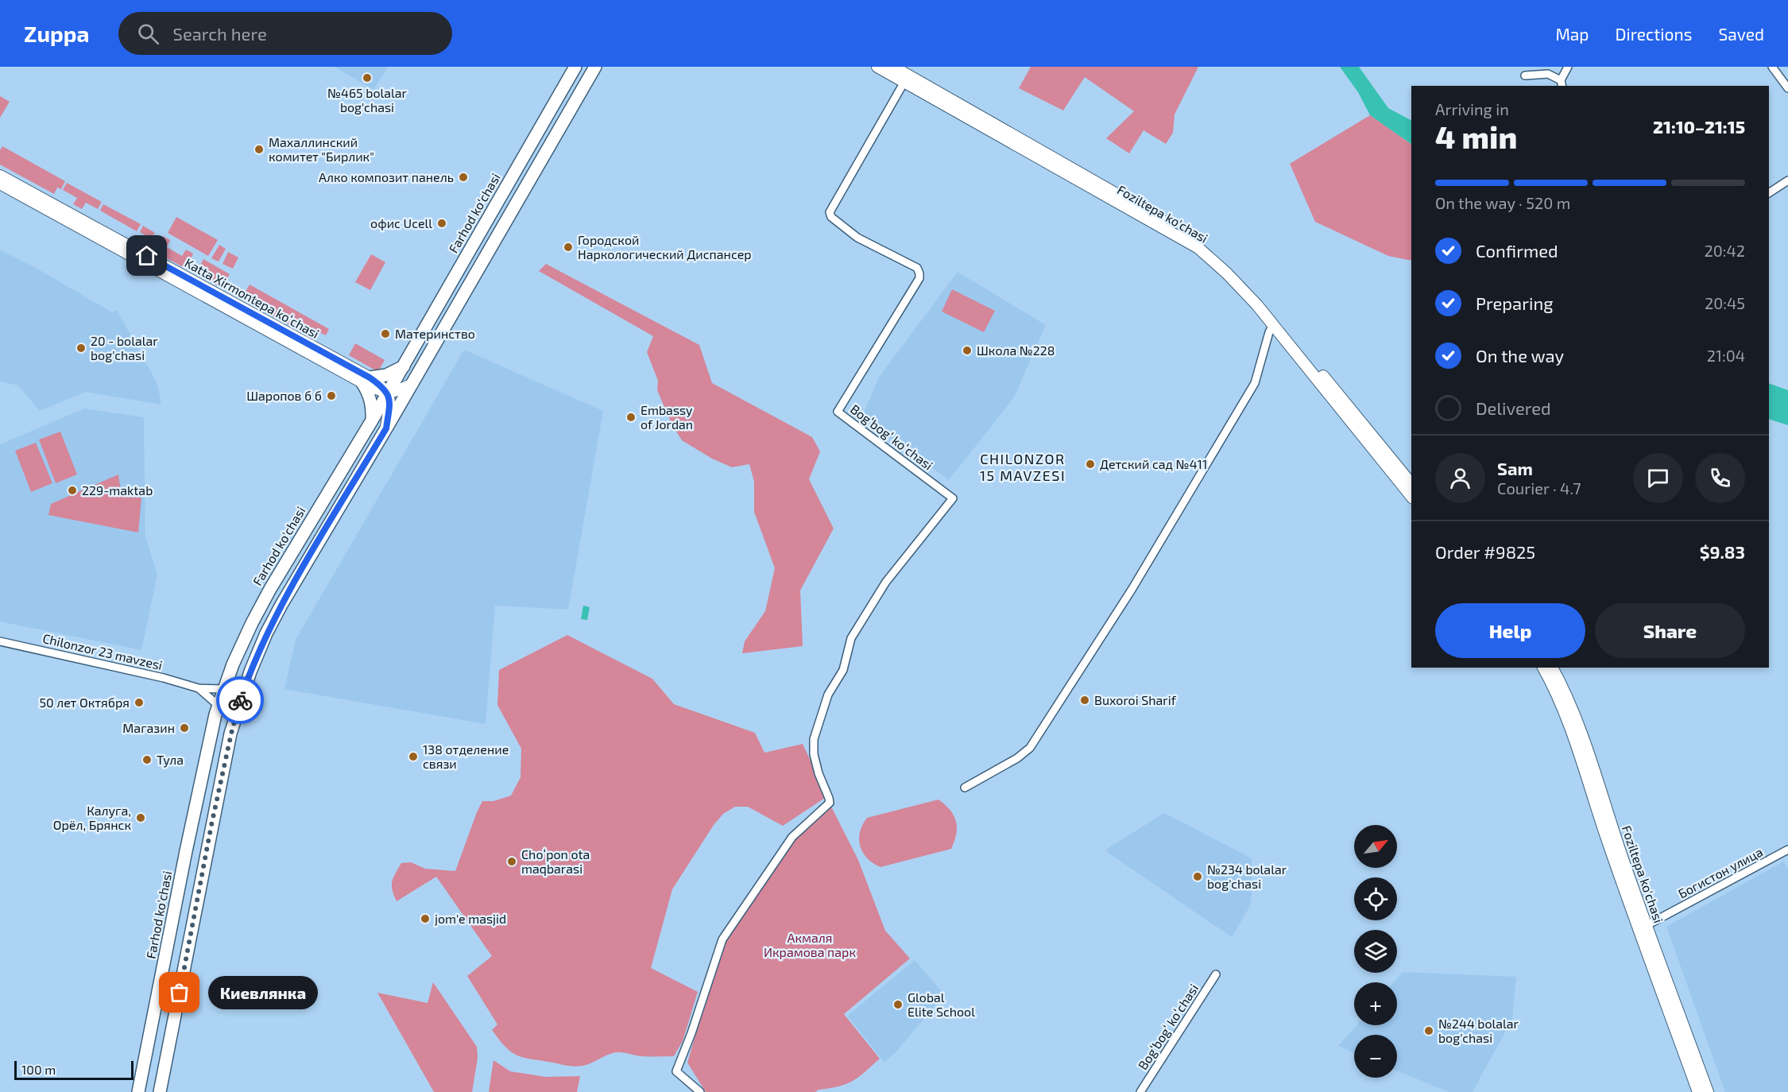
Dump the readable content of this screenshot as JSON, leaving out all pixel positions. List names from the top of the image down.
{
  "streets": {
    "main road": ["Farhod ko'chasi", "Foziltepa ko'chasi", "Katta Xirmontepa koʻchasi"],
    "street": ["Bogʻbogʻ koʻchasi", "Chilonzor 23 mavzesi", "Богистон улица"]
  },
  "crossings": [
    ["Farhod ko'chasi", "Katta Xirmontepa koʻchasi"],
    ["Farhod ko'chasi", "Chilonzor 23 mavzesi"],
    ["Foziltepa ko'chasi", "Bogʻbogʻ koʻchasi"],
    ["Foziltepa ko'chasi", "Богистон улица"]
  ],
  "districts": ["CHILONZOR 15 MAVZESI"],
  "parks": ["Акмаля Икрамова парк"],
  "places": [
    "№465 bolalar bog'chasi",
    "Махаллинский комитет \"Бирлик\"",
    "Алко композит панель",
    "офис Ucell",
    "Городской Наркологический Диспансер",
    "Материнство",
    "20 - bolalar bog'chasi",
    "Школа №228",
    "Шаропов б б",
    "Embassy of Jordan",
    "Детский сад №411",
    "229-maktab",
    "Buxoroi Sharif",
    "50 лет Октября",
    "Магазин",
    "138 отделение связи",
    "Тула",
    "Калуга, Орёл, Брянск",
    "Choʻpon ota maqbarasi",
    "№234 bolalar bog'chasi",
    "jom'e masjid",
    "Киевлянка",
    "Global Elite School",
    "№244 bolalar bog'chasi"
  ],
  "scale_bar": "100 m",
  "north": "top right",
  "page": {
    "header": "Zuppa",
    "search": "Search here",
    "nav": ["Map", "Directions", "Saved"],
    "heading": ["4 min", "Arriving in", "21:10–21:15"],
    "panel": [
      "Sam",
      "Courier · 4.7",
      "Order #9825",
      "$9.83"
    ],
    "bar": "On the way · 520 m",
    "list": [
      ["Confirmed", "20:42"],
      ["Preparing", "20:45"],
      ["On the way", "21:04"],
      "Delivered"
    ],
    "buttons": ["Help", "Share"],
    "map_buttons": ["+", "−"],
    "bubble": "Киевлянка",
    "scale": "100 m"
  }
}
